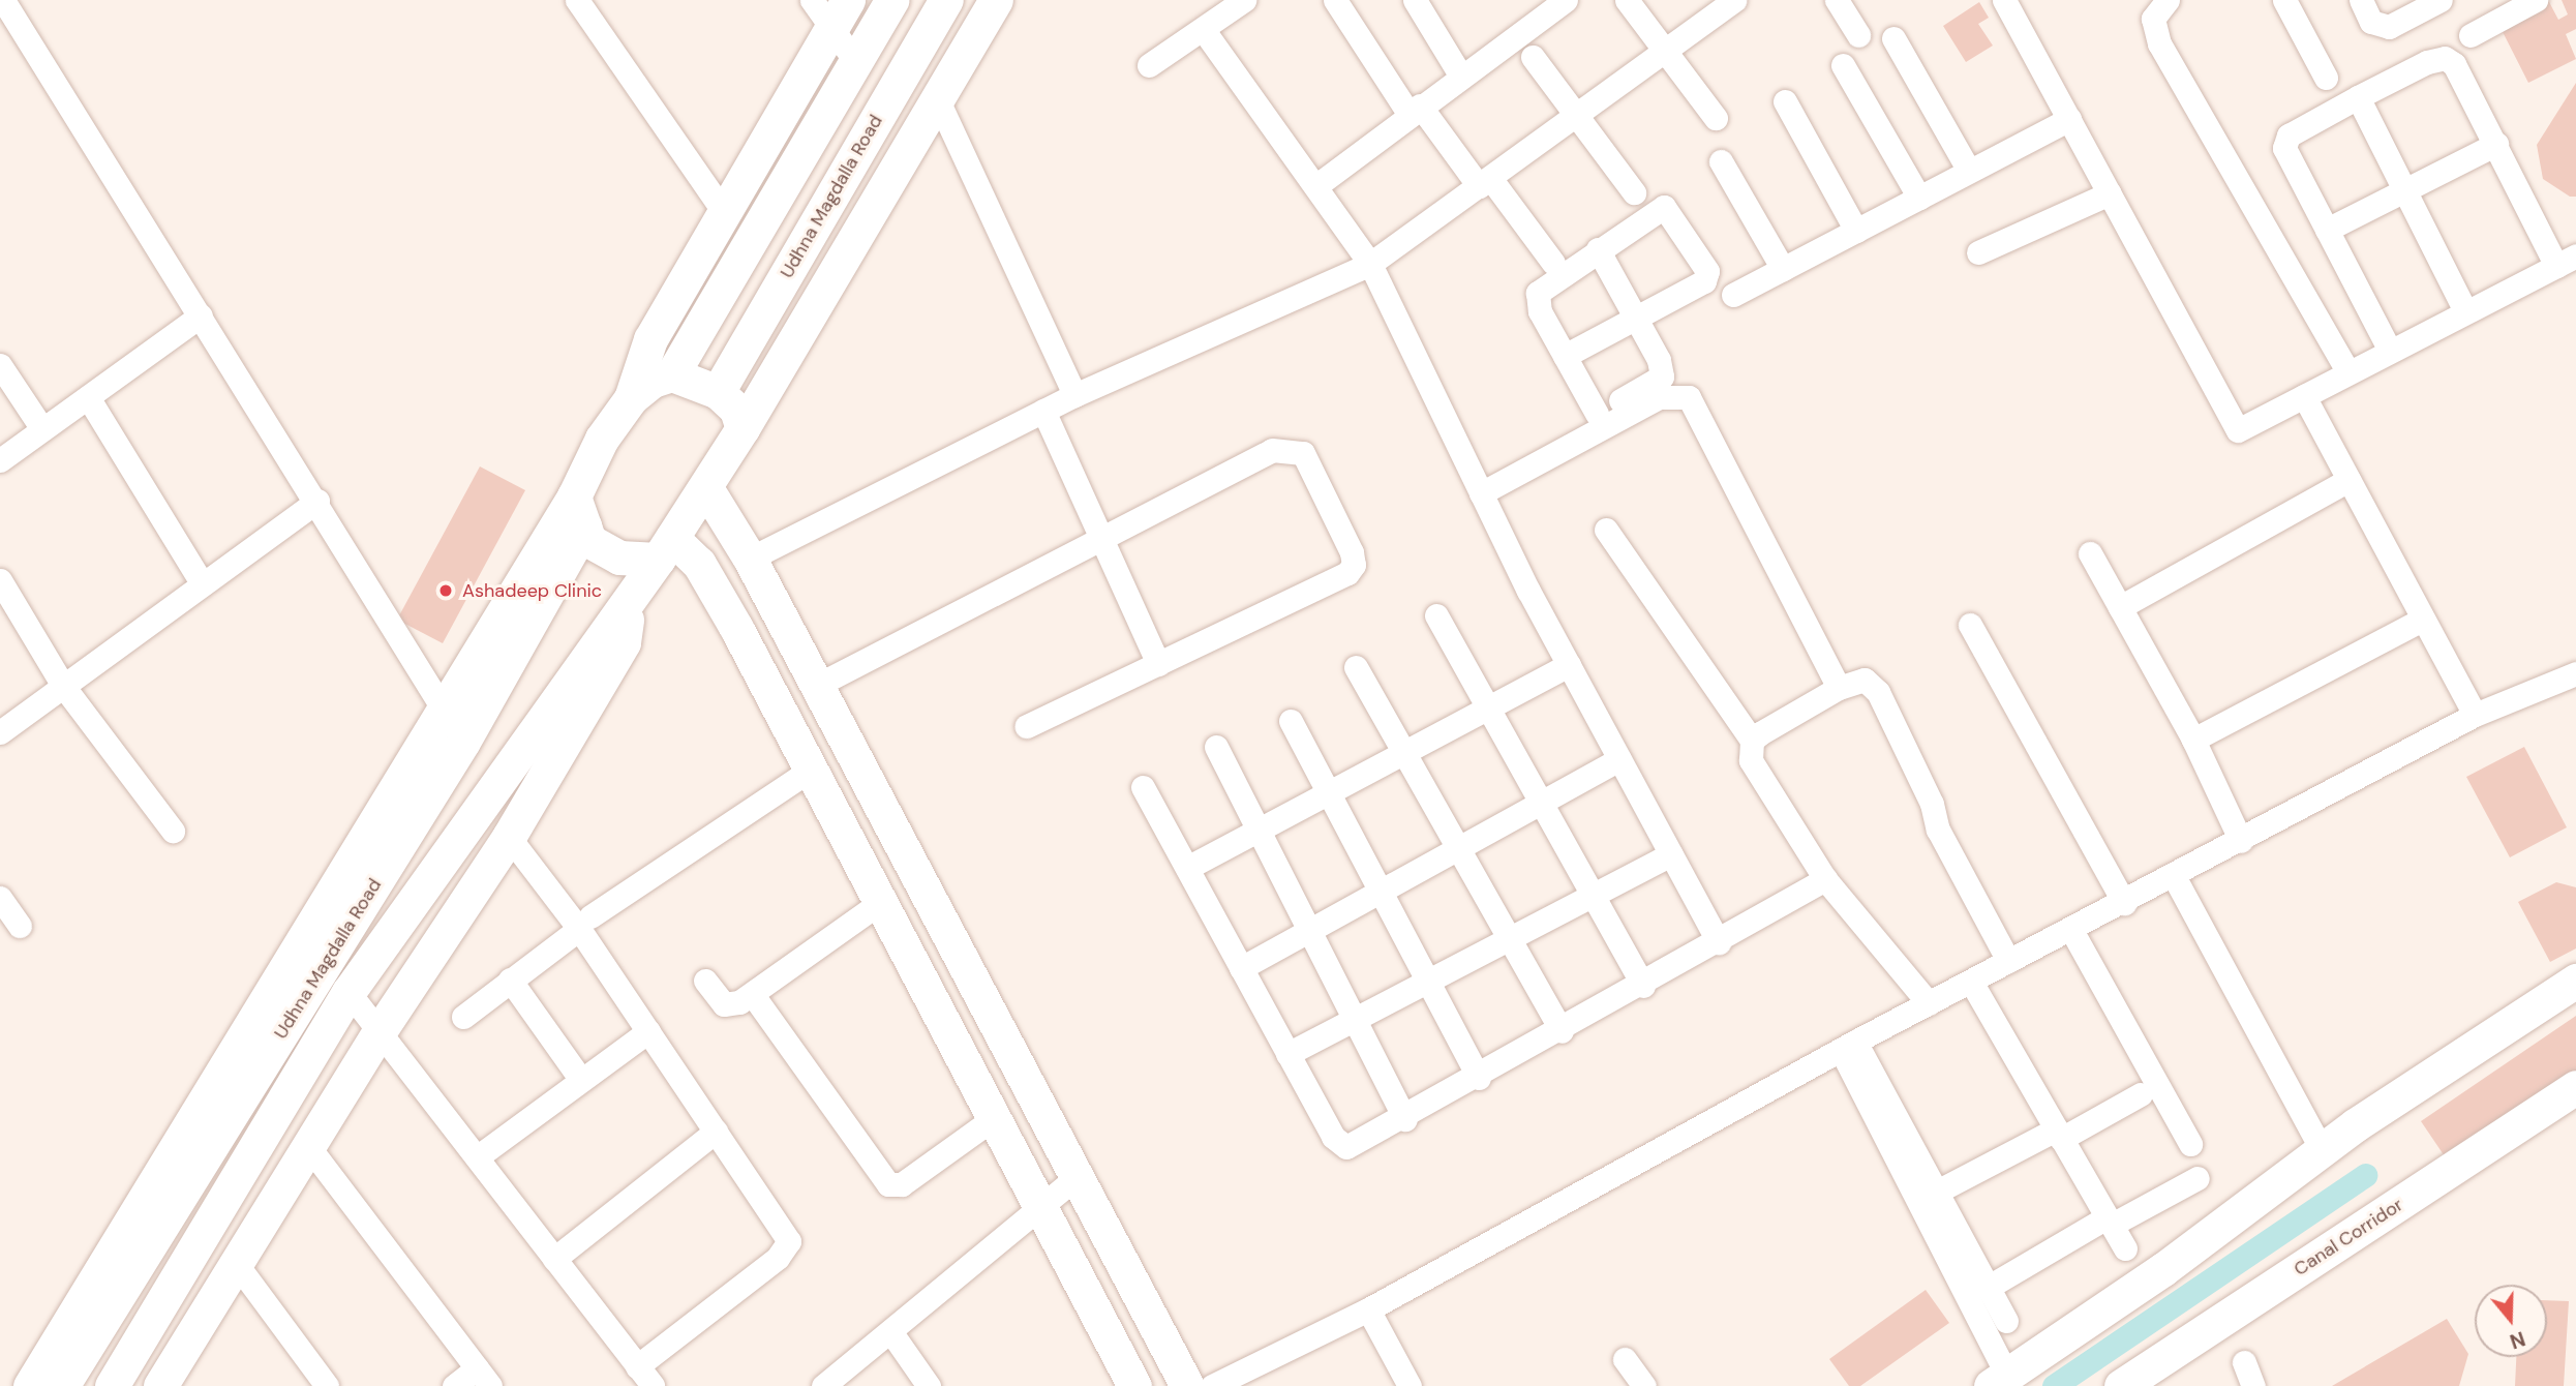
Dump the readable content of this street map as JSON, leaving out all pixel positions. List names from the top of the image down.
{
  "streets": {
    "street": ["Udhna Magdalla Road", "Canal Corridor"]
  },
  "places": ["Ashadeep Clinic"],
  "north": "bottom"
}
